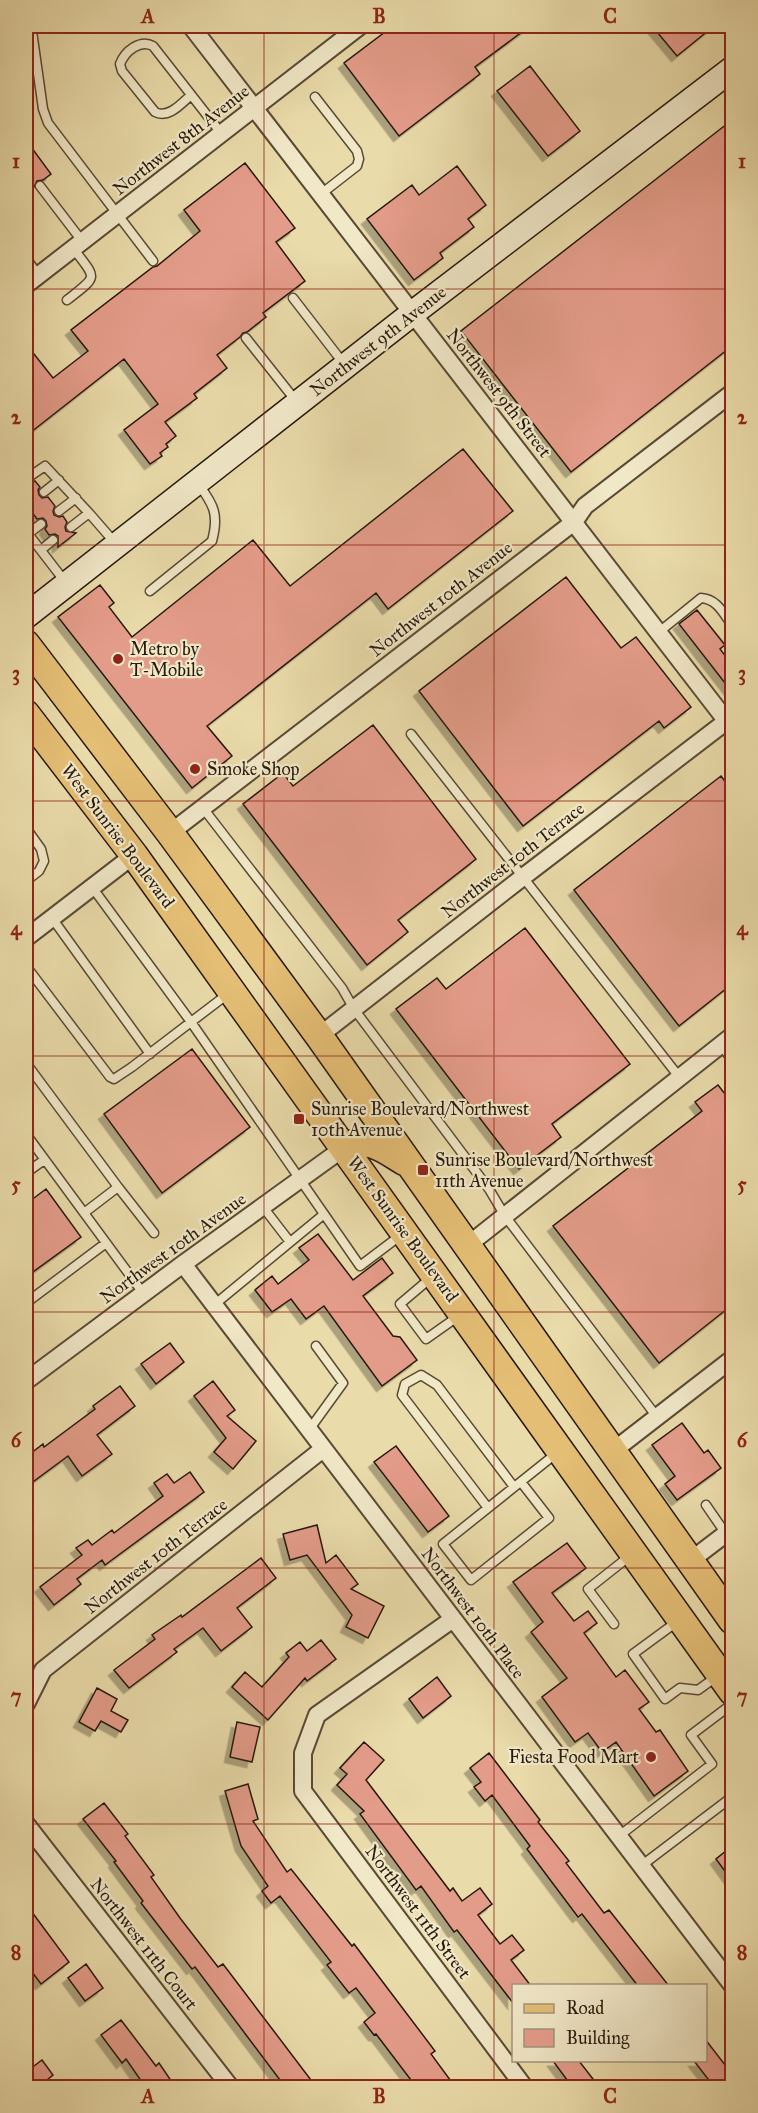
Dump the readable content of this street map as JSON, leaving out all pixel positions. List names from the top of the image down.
{
  "streets": {
    "main road": ["Northwest 9th Avenue", "West Sunrise Boulevard"],
    "street": [
      "Northwest 8th Avenue",
      "Northwest 9th Street",
      "Northwest 10th Avenue",
      "Northwest 10th Terrace",
      "Northwest 10th Place",
      "Northwest 11th Street",
      "Northwest 11th Court"
    ]
  },
  "crossings": [
    ["Northwest 8th Avenue", "Northwest 9th Street"],
    ["Northwest 9th Avenue", "Northwest 9th Street"],
    ["Northwest 9th Street", "Northwest 10th Avenue"],
    ["Northwest 9th Street", "Northwest 10th Terrace"],
    ["Northwest 10th Avenue", "West Sunrise Boulevard"],
    ["Northwest 10th Avenue", "Northwest 10th Place"],
    ["Northwest 10th Terrace", "Northwest 10th Place"],
    ["Northwest 10th Place", "Northwest 11th Street"]
  ],
  "places": {
    "other": ["Metro by T-Mobile", "Smoke Shop", "Fiesta Food Mart"],
    "transit": ["Sunrise Boulevard/Northwest 10th Avenue", "Sunrise Boulevard/Northwest 11th Avenue"]
  },
  "legend": ["Road", "Building"],
  "grid": {
    "columns": ["A", "B", "C"],
    "rows": [
      "1",
      "2",
      "3",
      "4",
      "5",
      "6",
      "7",
      "8"
    ]
  }
}
